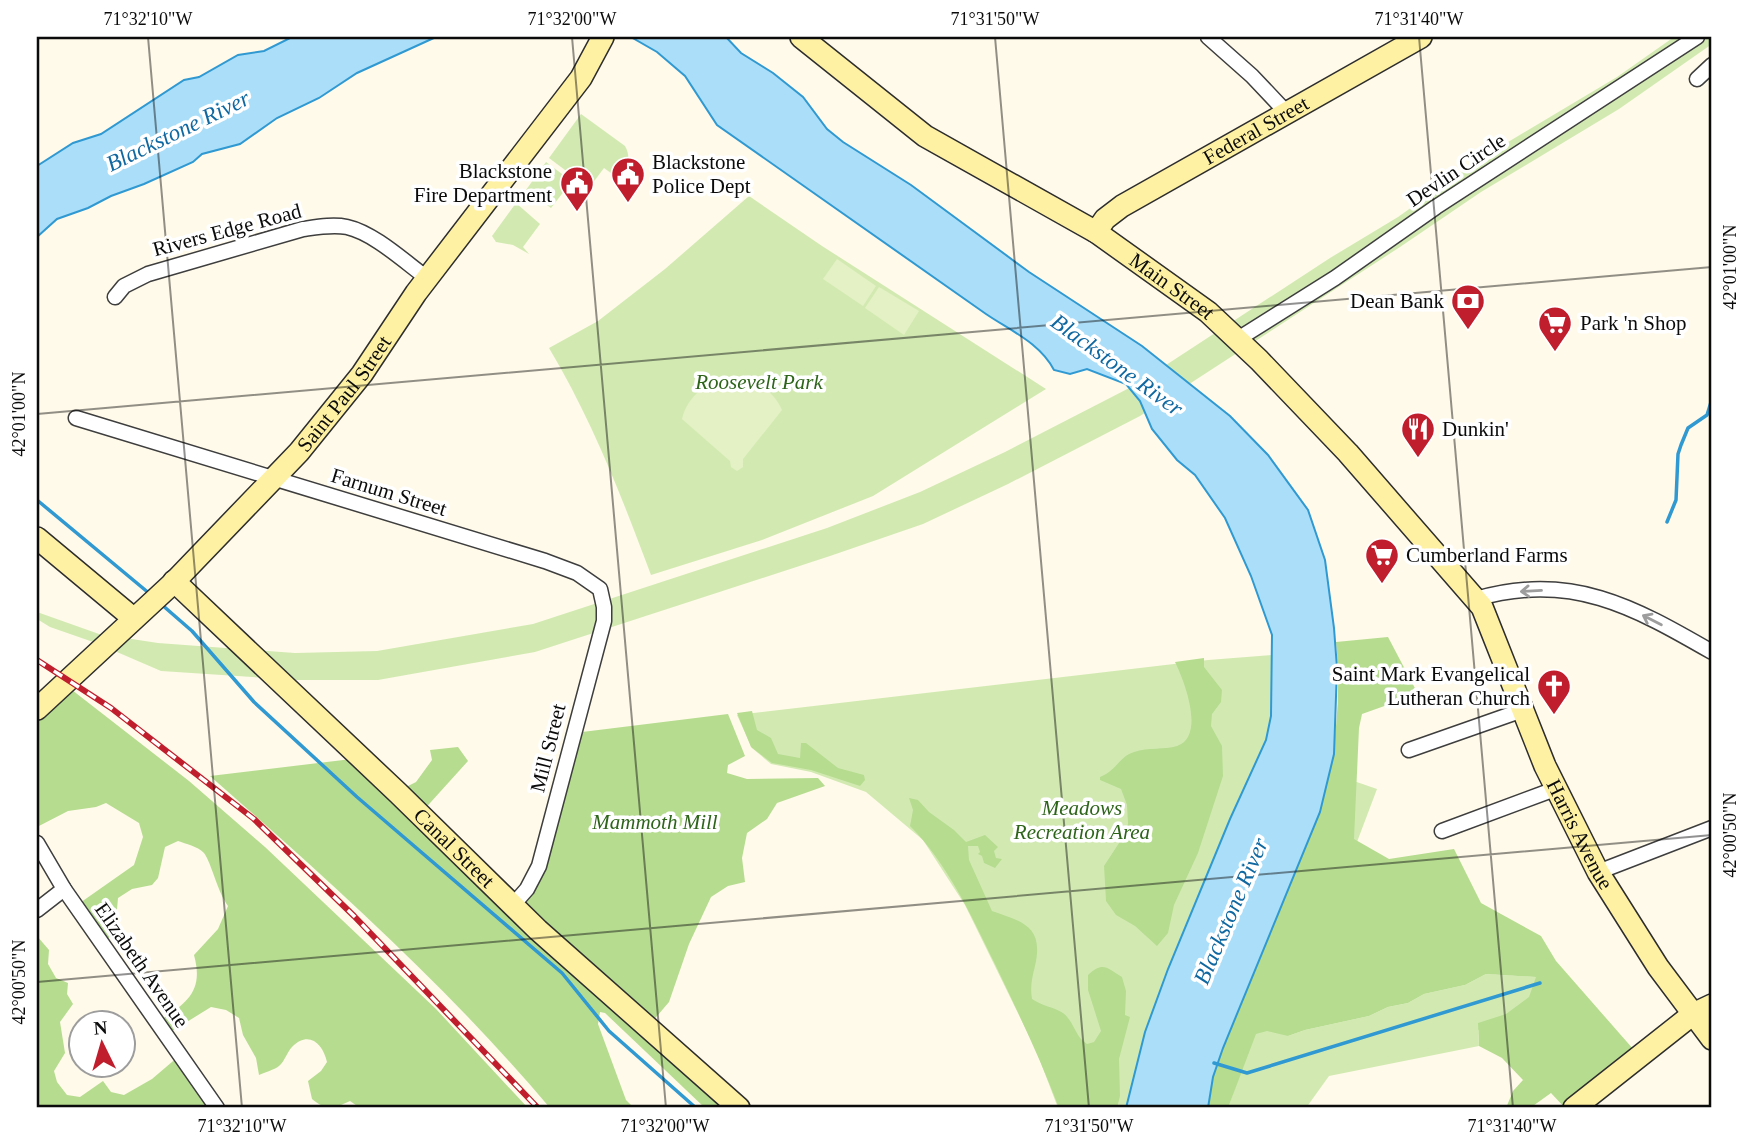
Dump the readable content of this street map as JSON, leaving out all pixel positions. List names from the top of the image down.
{
  "streets": {
    "main road": [
      "Federal Street",
      "Main Street",
      "Saint Paul Street",
      "Harris Avenue",
      "Canal Street"
    ],
    "street": [
      "Devlin Circle",
      "Rivers Edge Road",
      "Farnum Street",
      "Mill Street",
      "Elizabeth Avenue"
    ]
  },
  "crossings": [
    ["Federal Street", "Main Street"],
    ["Devlin Circle", "Main Street"],
    ["Rivers Edge Road", "Saint Paul Street"],
    ["Main Street", "Harris Avenue"],
    ["Saint Paul Street", "Farnum Street"],
    ["Saint Paul Street", "Canal Street"],
    ["Farnum Street", "Mill Street"],
    ["Mill Street", "Canal Street"]
  ],
  "water": ["Blackstone River"],
  "parks": ["Roosevelt Park", "Meadows Recreation Area", "Mammoth Mill"],
  "places": {
    "public building": ["Blackstone Police Dept", "Blackstone Fire Department"],
    "bank": ["Dean Bank"],
    "supermarket": ["Park 'n Shop", "Cumberland Farms"],
    "restaurant": ["Dunkin'"],
    "church": ["Saint Mark Evangelical Lutheran Church"]
  },
  "north": "top",
  "coordinates": [
    "71°32'10\"W",
    "71°32'00\"W",
    "71°31'50\"W",
    "71°31'40\"W",
    "42°01'00\"N",
    "42°00'50\"N"
  ]
}
